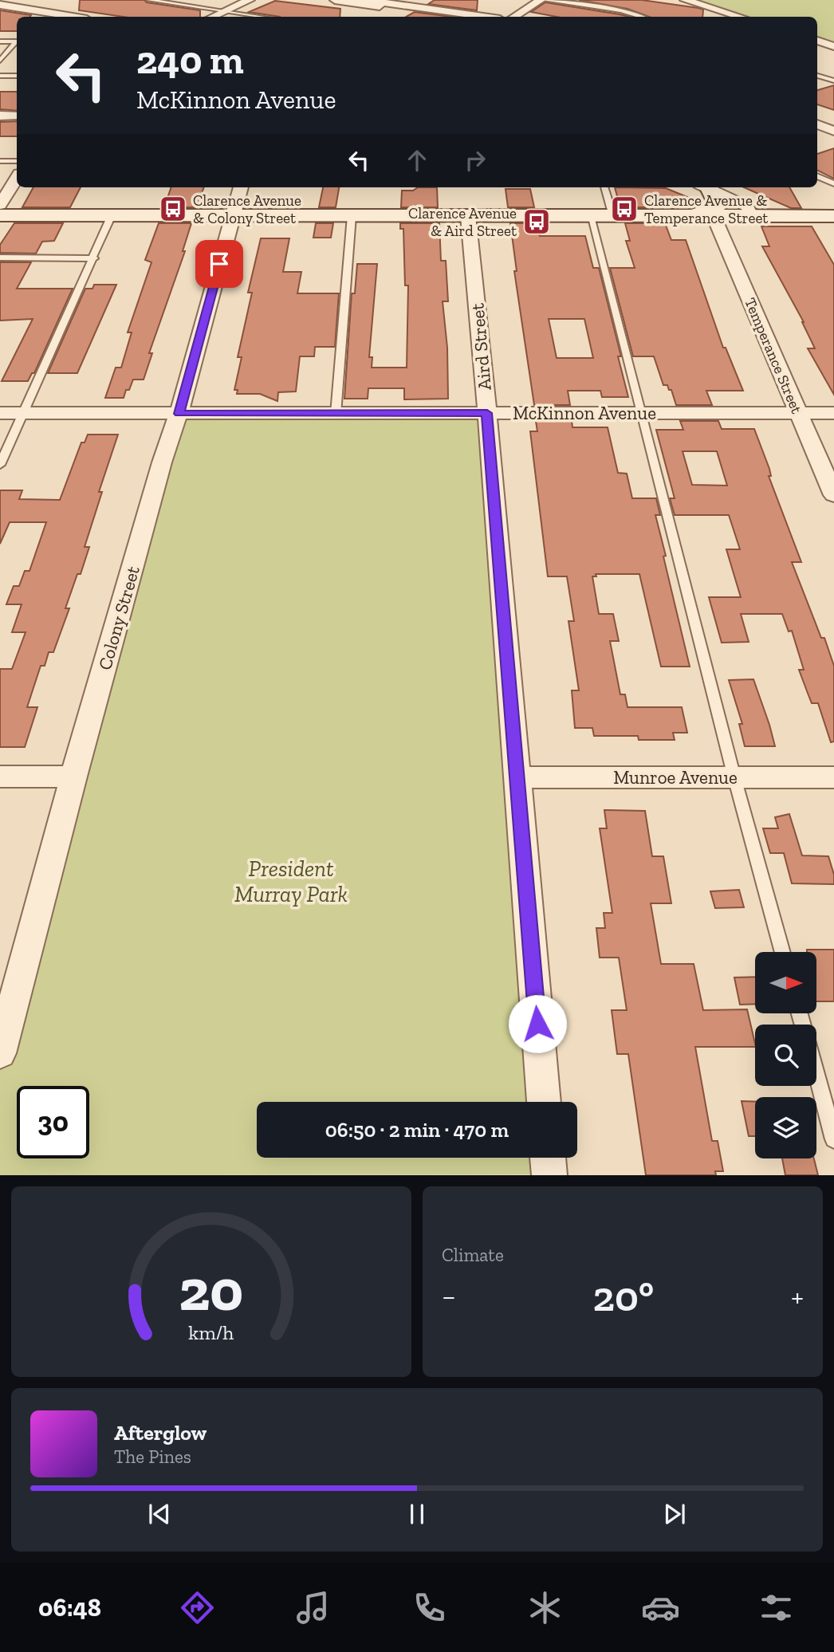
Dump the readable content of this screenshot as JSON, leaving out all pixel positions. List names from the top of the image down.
{
  "streets": {
    "street": [
      "Aird Street",
      "Temperance Street",
      "McKinnon Avenue",
      "Colony Street",
      "Munroe Avenue"
    ]
  },
  "crossings": [
    ["Aird Street", "McKinnon Avenue"],
    ["Aird Street", "Munroe Avenue"],
    ["Temperance Street", "McKinnon Avenue"],
    ["McKinnon Avenue", "Colony Street"]
  ],
  "parks": ["President Murray Park"],
  "places": {
    "bus stop": ["Clarence Avenue & Colony Street", "Clarence Avenue & Temperance Street", "Clarence Avenue & Aird Street"]
  },
  "north": "right",
  "page": {
    "turn": ["240 m", "McKinnon Avenue"],
    "limit": "30",
    "trip": "06:50 · 2 min · 470 m",
    "tile": "Climate",
    "heat": ["−", "20°", "+"],
    "song": ["Afterglow", "The Pines"],
    "tabs": "06:48",
    "gauge": ["20", "km/h"]
  }
}
